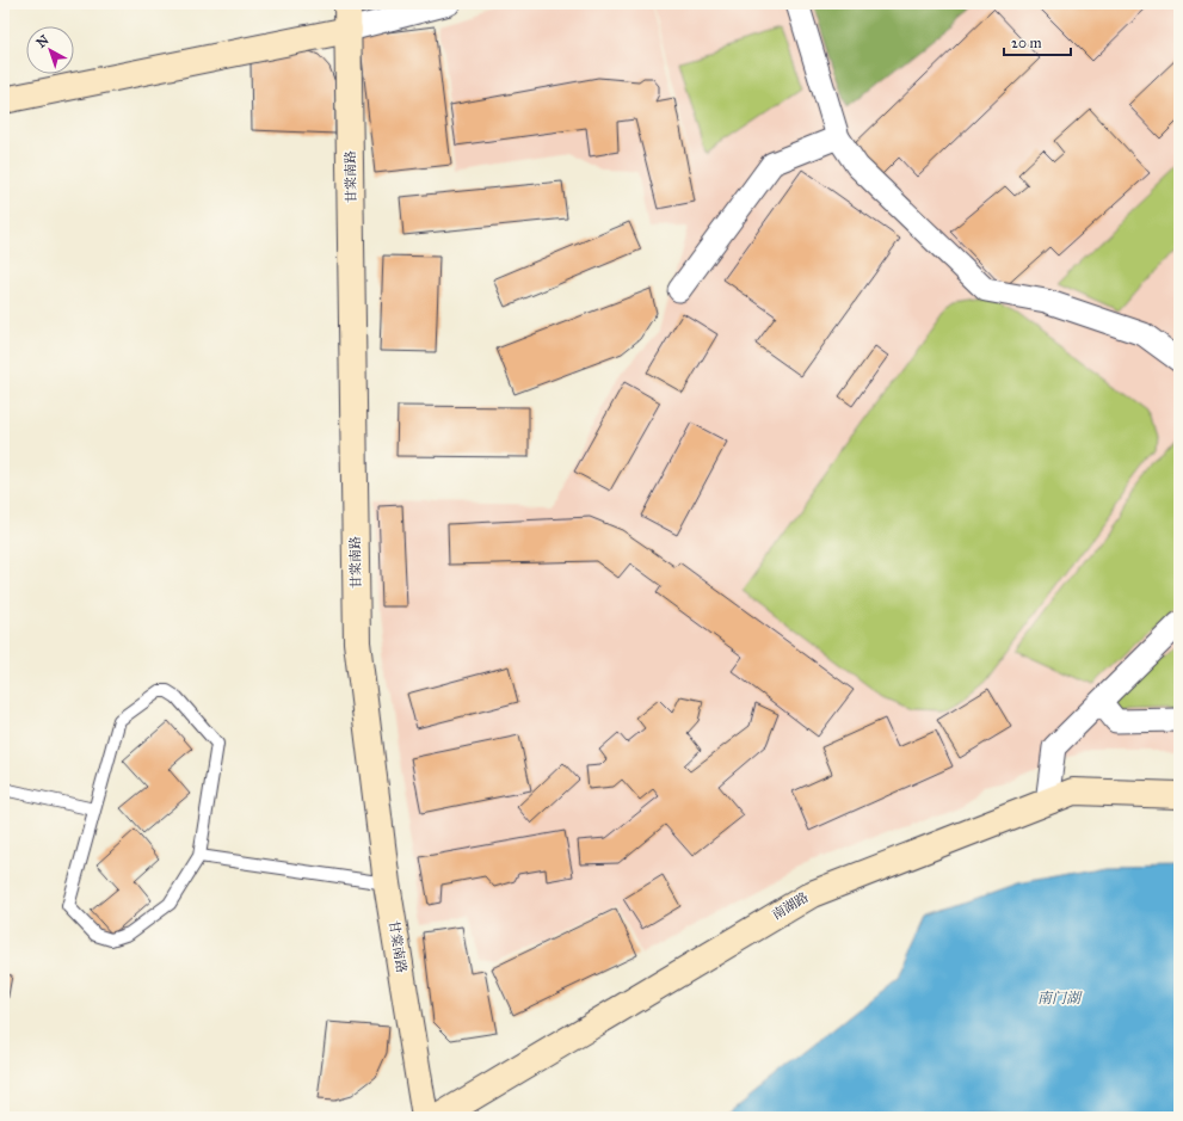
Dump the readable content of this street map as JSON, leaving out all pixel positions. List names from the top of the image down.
{
  "streets": {
    "street": ["甘棠南路", "南湖路"]
  },
  "water": ["南门湖"],
  "scale_bar": "20 m",
  "north": "top left"
}
